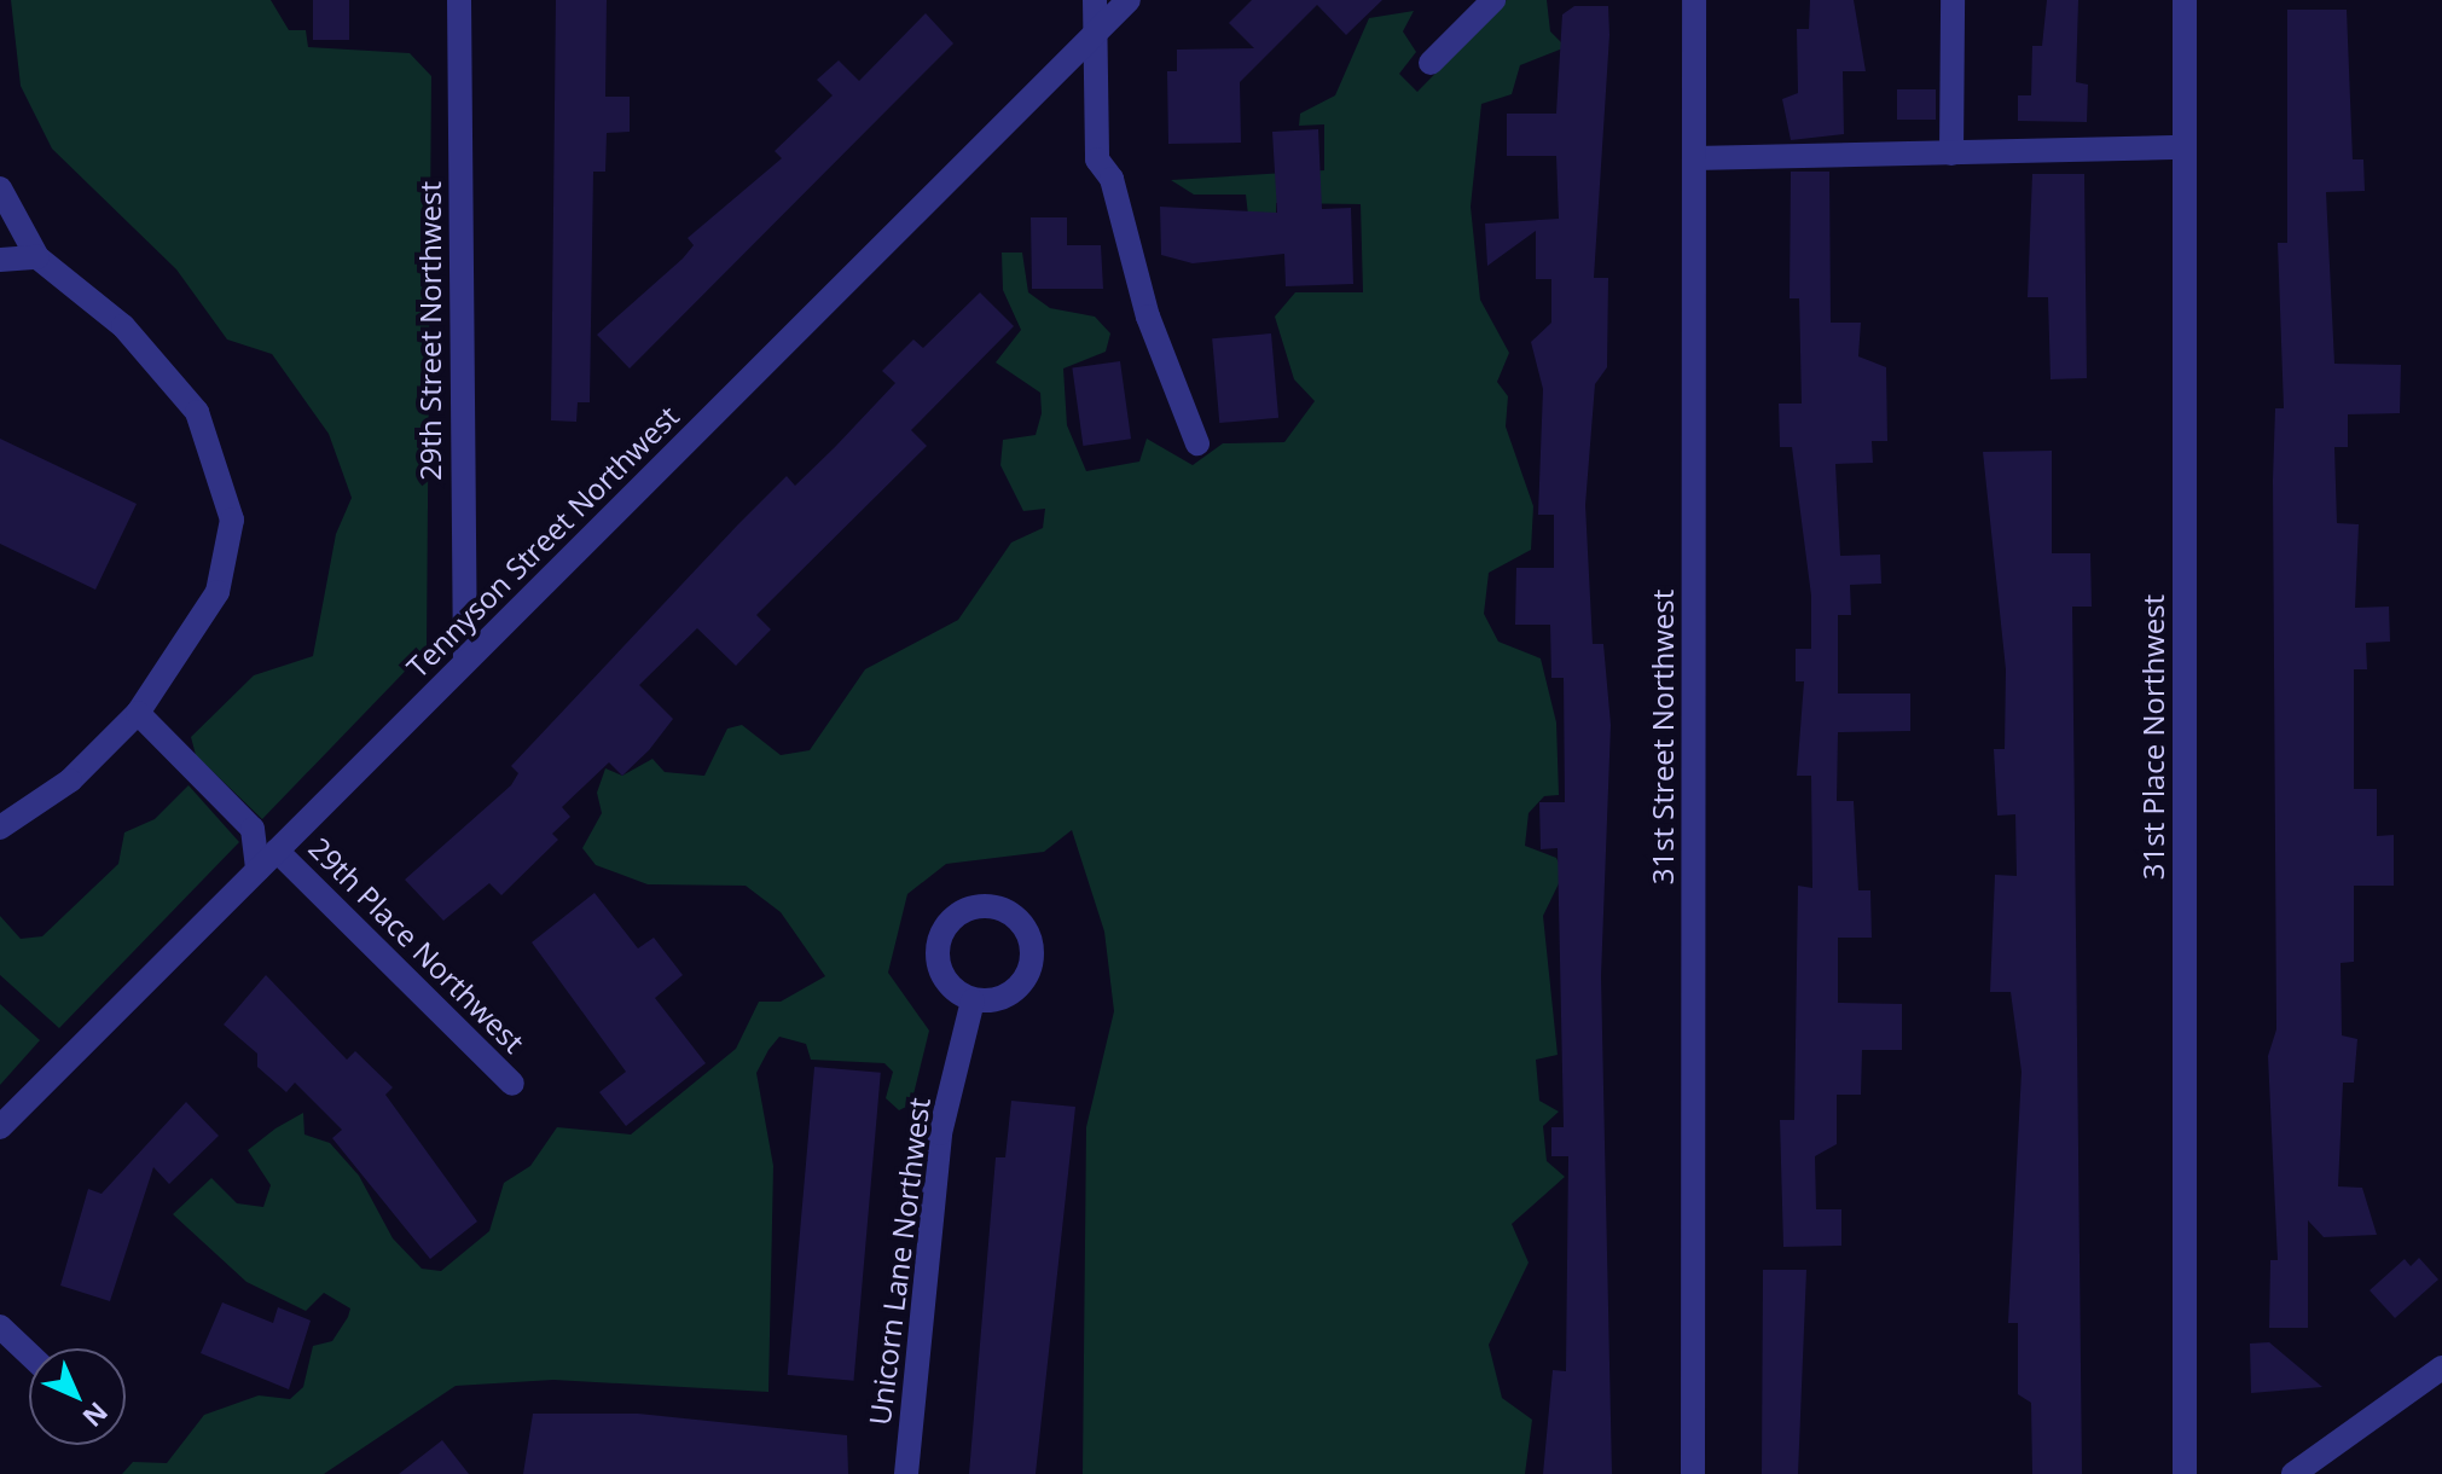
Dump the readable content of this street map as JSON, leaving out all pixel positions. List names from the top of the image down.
{
  "streets": {
    "street": [
      "29th Street Northwest",
      "Tennyson Street Northwest",
      "31st Street Northwest",
      "31st Place Northwest",
      "29th Place Northwest",
      "Unicorn Lane Northwest"
    ]
  },
  "crossings": [
    ["29th Street Northwest", "Tennyson Street Northwest"],
    ["Tennyson Street Northwest", "29th Place Northwest"]
  ],
  "north": "bottom right"
}
